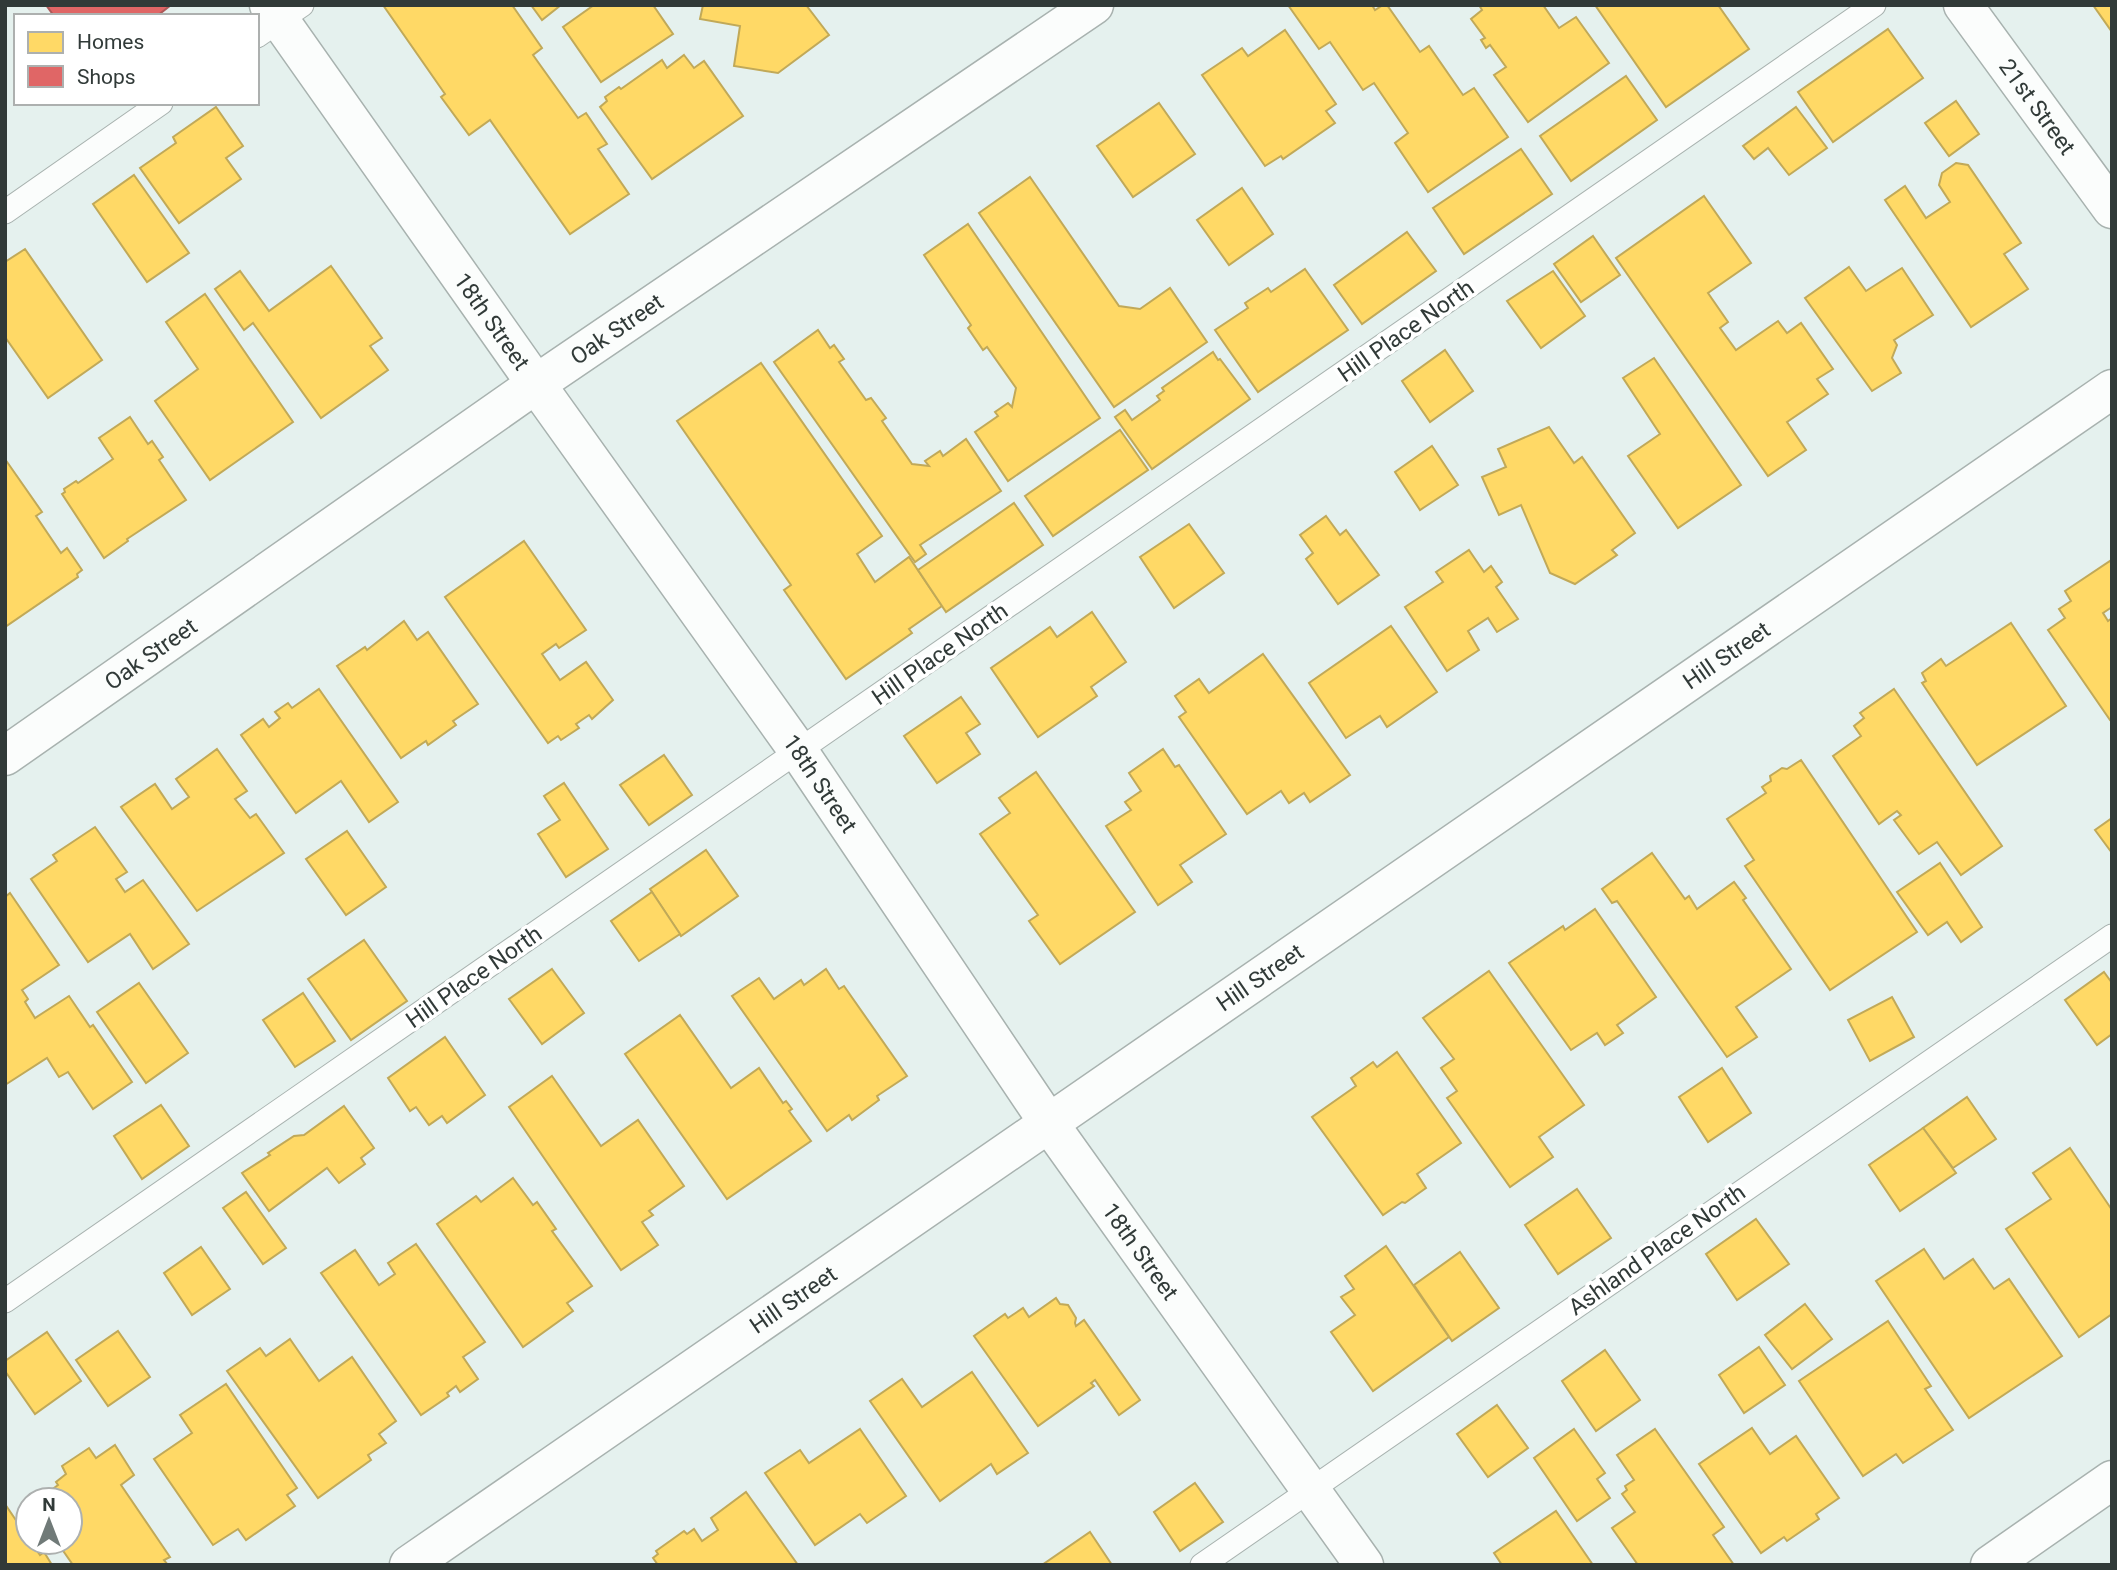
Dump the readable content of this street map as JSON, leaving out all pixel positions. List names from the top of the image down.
{
  "streets": {
    "street": [
      "21st Street",
      "18th Street",
      "Oak Street",
      "Hill Street"
    ],
    "lane": ["Hill Place North", "Ashland Place North"]
  },
  "crossings": [
    ["18th Street", "Oak Street"],
    ["18th Street", "Hill Place North"],
    ["18th Street", "Hill Street"],
    ["18th Street", "Ashland Place North"]
  ],
  "legend": ["Homes", "Shops"],
  "north": "top"
}
